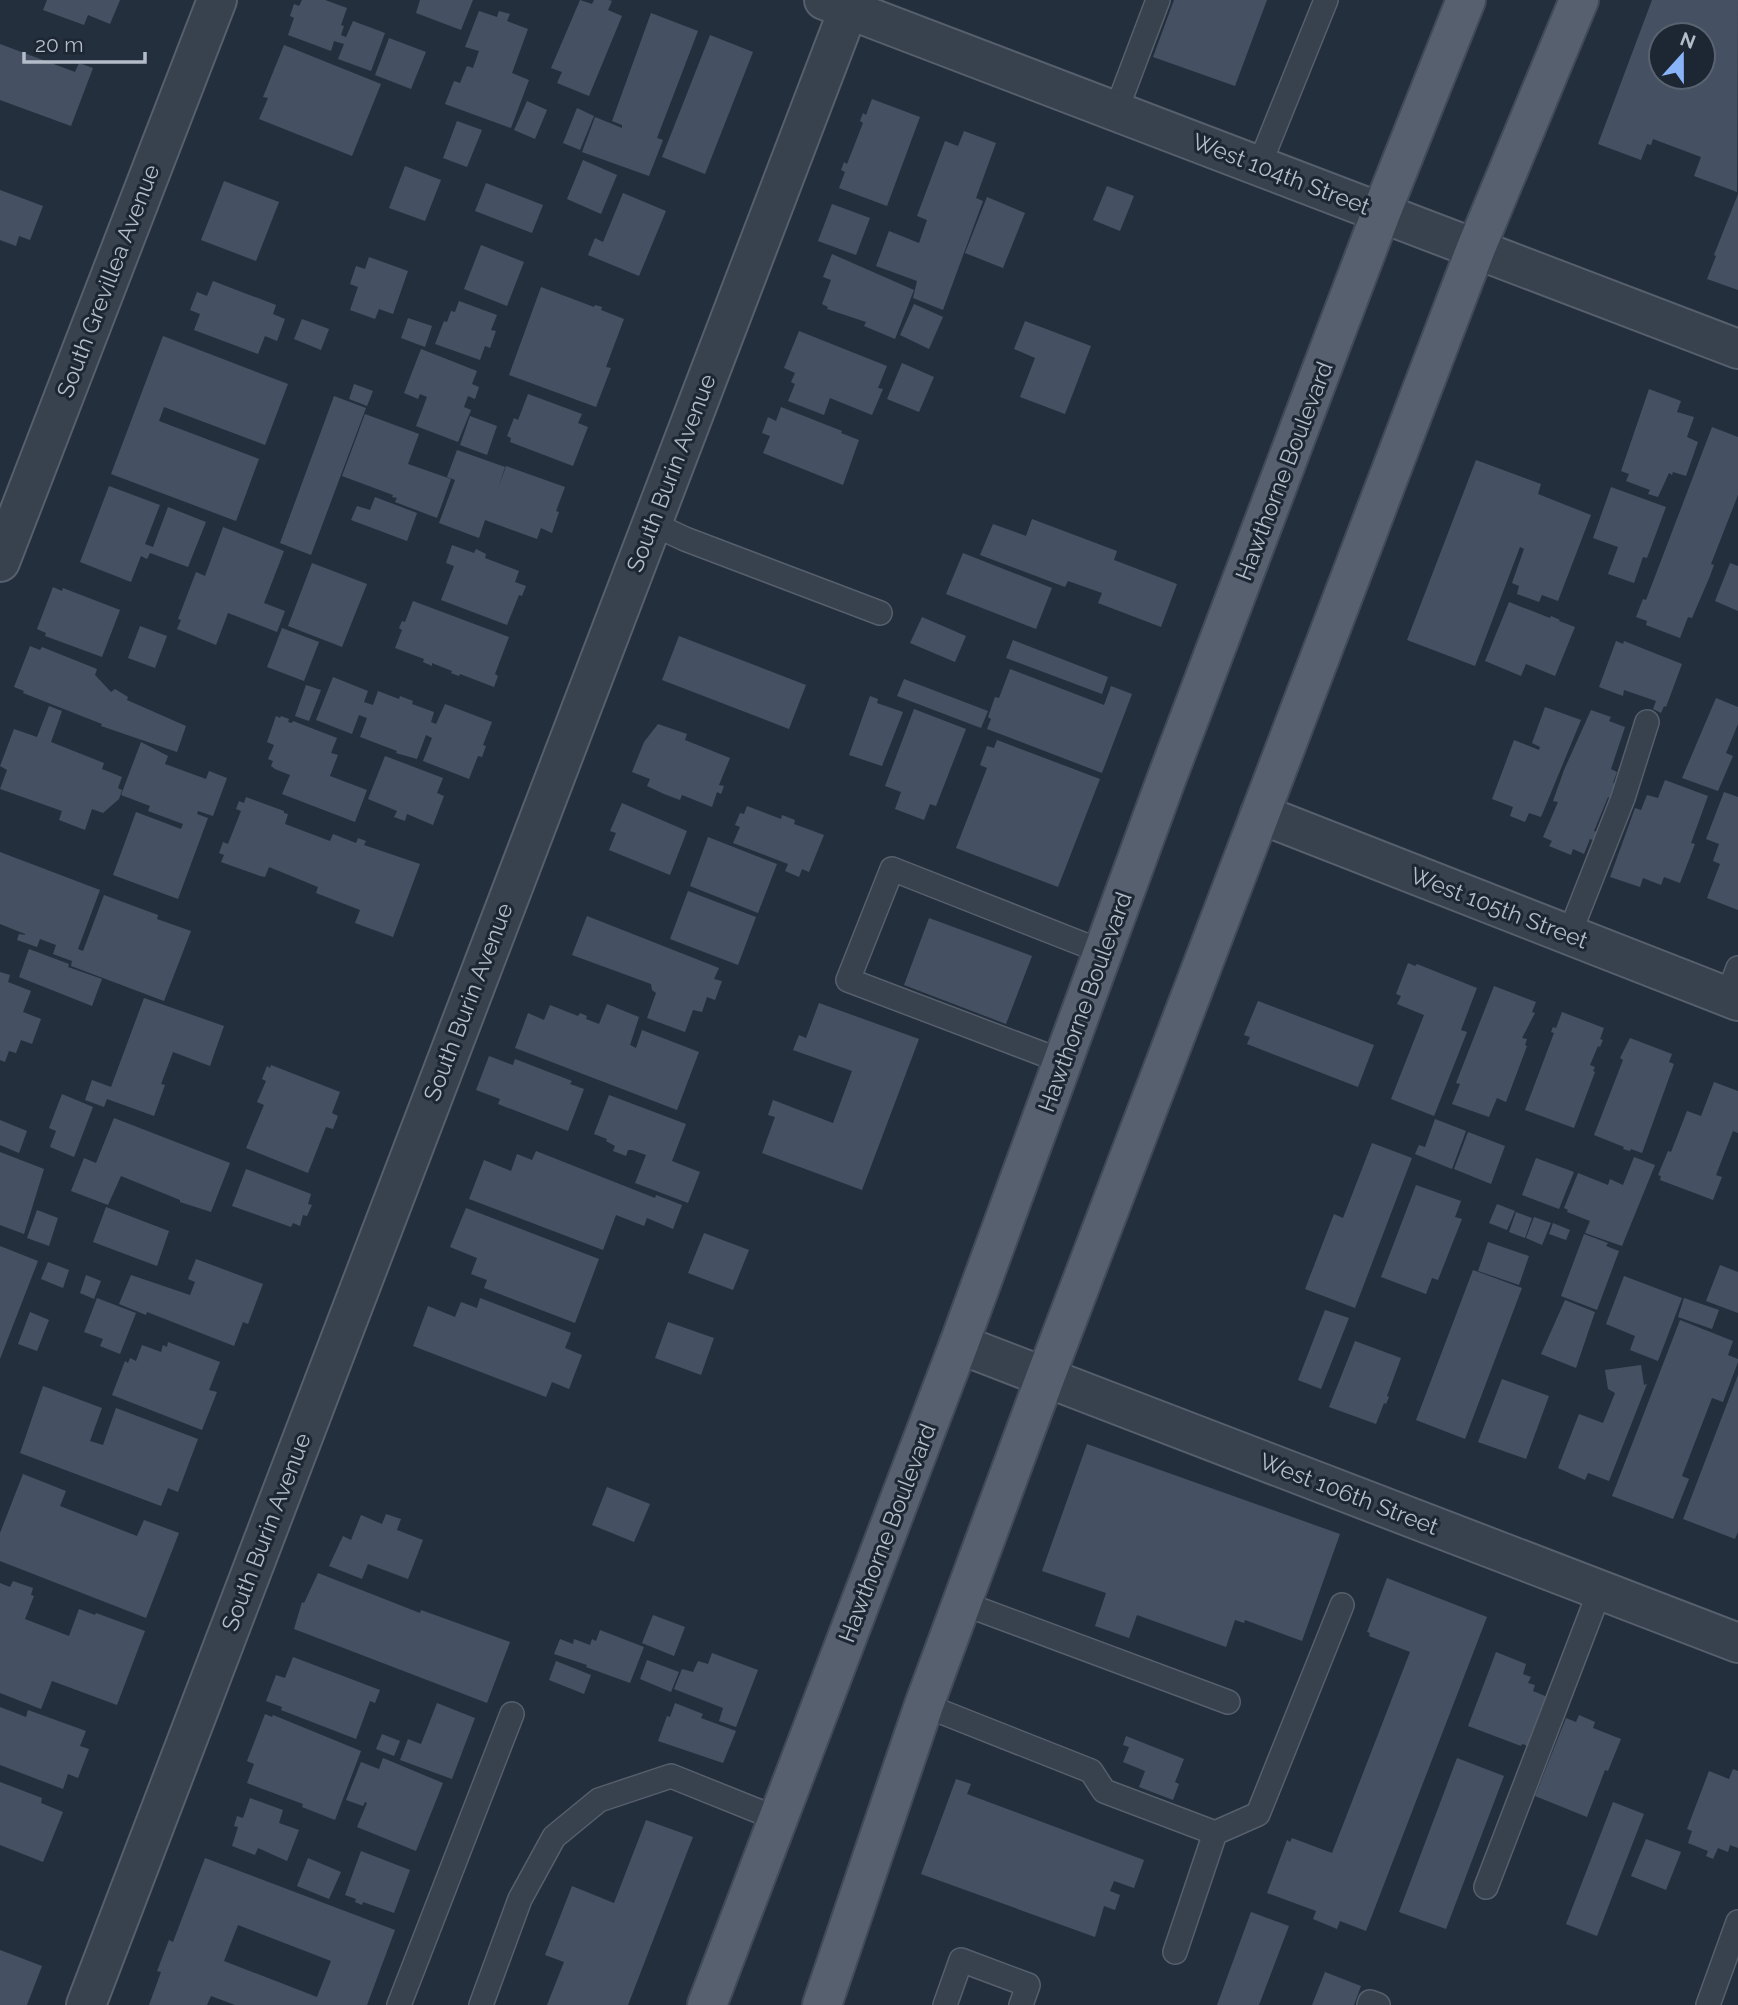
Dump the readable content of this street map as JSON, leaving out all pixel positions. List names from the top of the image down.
{
  "streets": {
    "main road": ["Hawthorne Boulevard"],
    "street": [
      "West 104th Street",
      "South Grevillea Avenue",
      "South Burin Avenue",
      "West 105th Street",
      "West 106th Street"
    ]
  },
  "crossings": [
    ["West 104th Street", "Hawthorne Boulevard"],
    ["West 104th Street", "South Burin Avenue"],
    ["Hawthorne Boulevard", "West 106th Street"]
  ],
  "scale_bar": "20 m",
  "north": "top"
}
